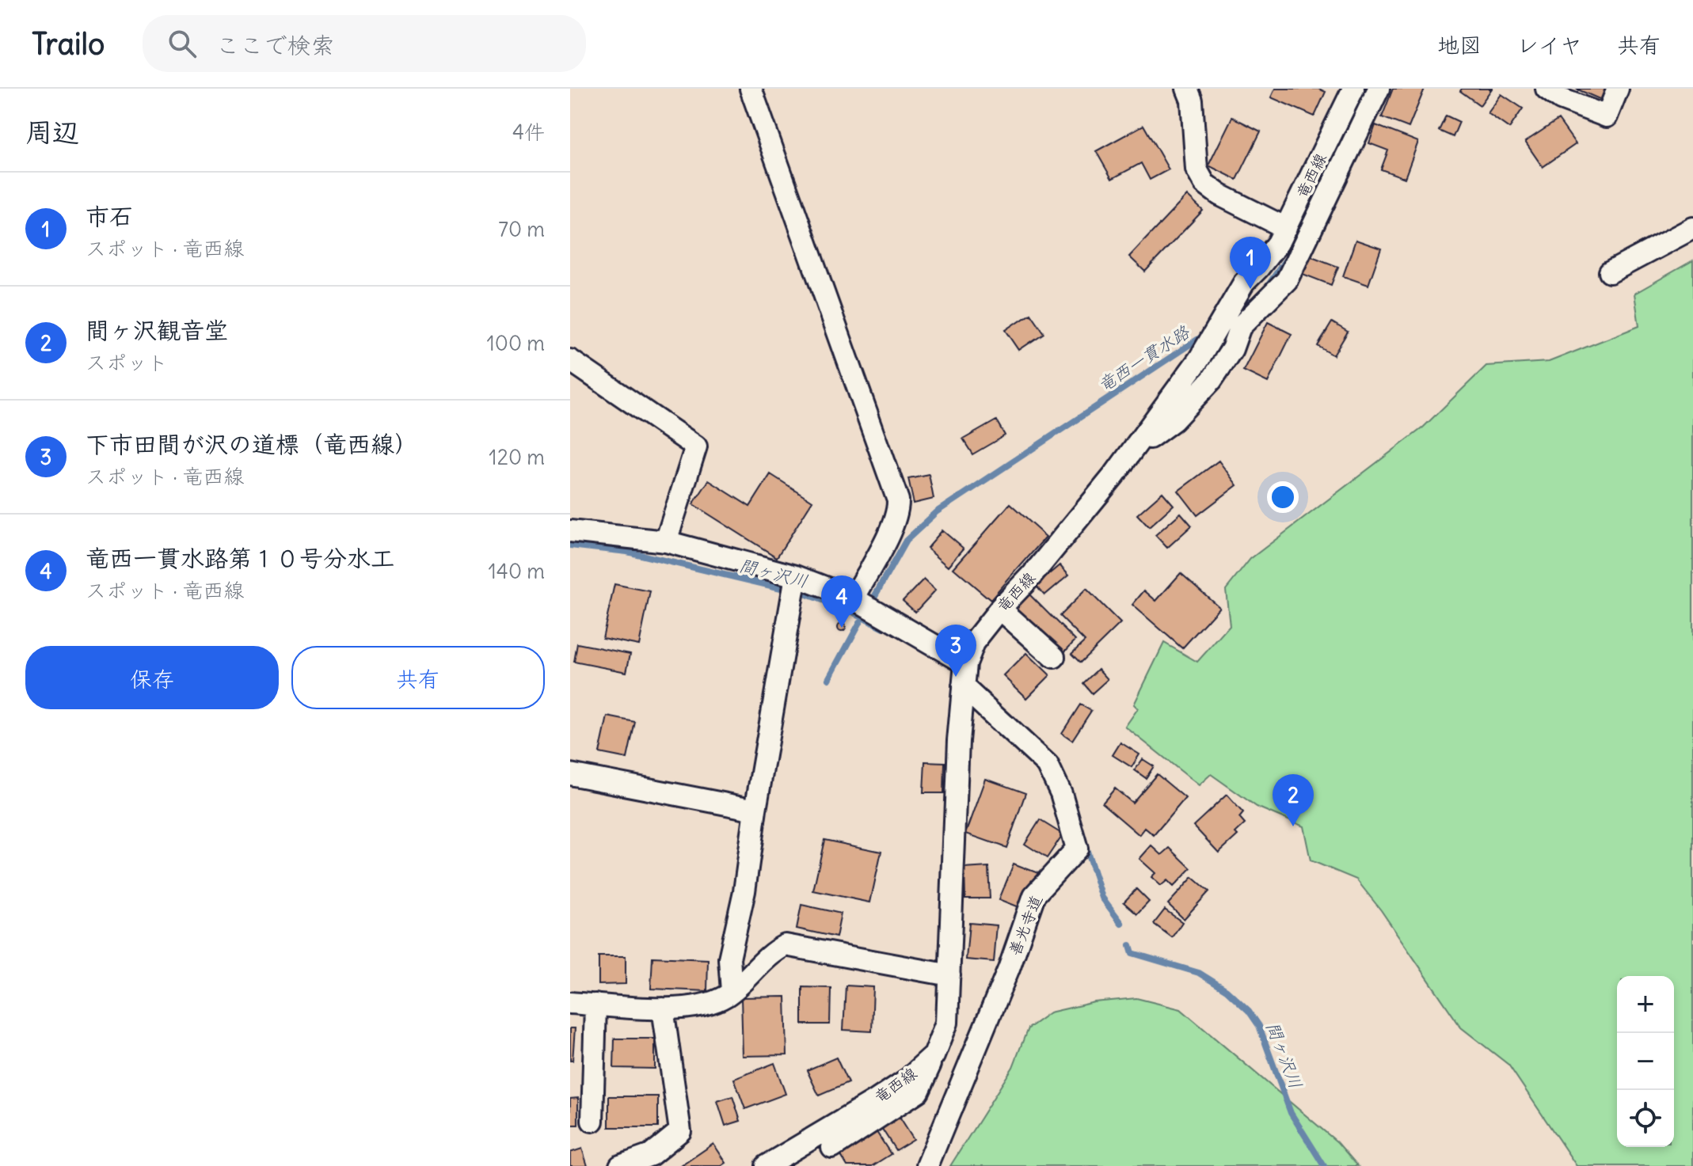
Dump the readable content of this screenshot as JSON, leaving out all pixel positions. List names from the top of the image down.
{
  "streets": {
    "street": ["竜西線", "善光寺道"]
  },
  "crossings": [
    ["竜西線", "善光寺道"]
  ],
  "water": ["竜西一貫水路", "間ヶ沢川"],
  "page": {
    "header": "Trailo",
    "search": "ここで検索",
    "nav": ["地図", "レイヤ", "共有"],
    "heading": ["周辺", "4件"],
    "list": [
      {
        "mark": "1",
        "name": "市石",
        "note": "スポット · 竜西線",
        "value": "70 m"
      },
      {
        "mark": "2",
        "name": "間ヶ沢観音堂",
        "note": "スポット",
        "value": "100 m"
      },
      {
        "mark": "3",
        "name": "下市田間が沢の道標（竜西線）",
        "note": "スポット · 竜西線",
        "value": "120 m"
      },
      {
        "mark": "4",
        "name": "竜西一貫水路第１０号分水工",
        "note": "スポット · 竜西線",
        "value": "140 m"
      }
    ],
    "pins": [
      "1",
      "4",
      "3",
      "2"
    ],
    "buttons": ["保存", "共有"],
    "map_buttons": ["+", "−"]
  }
}
